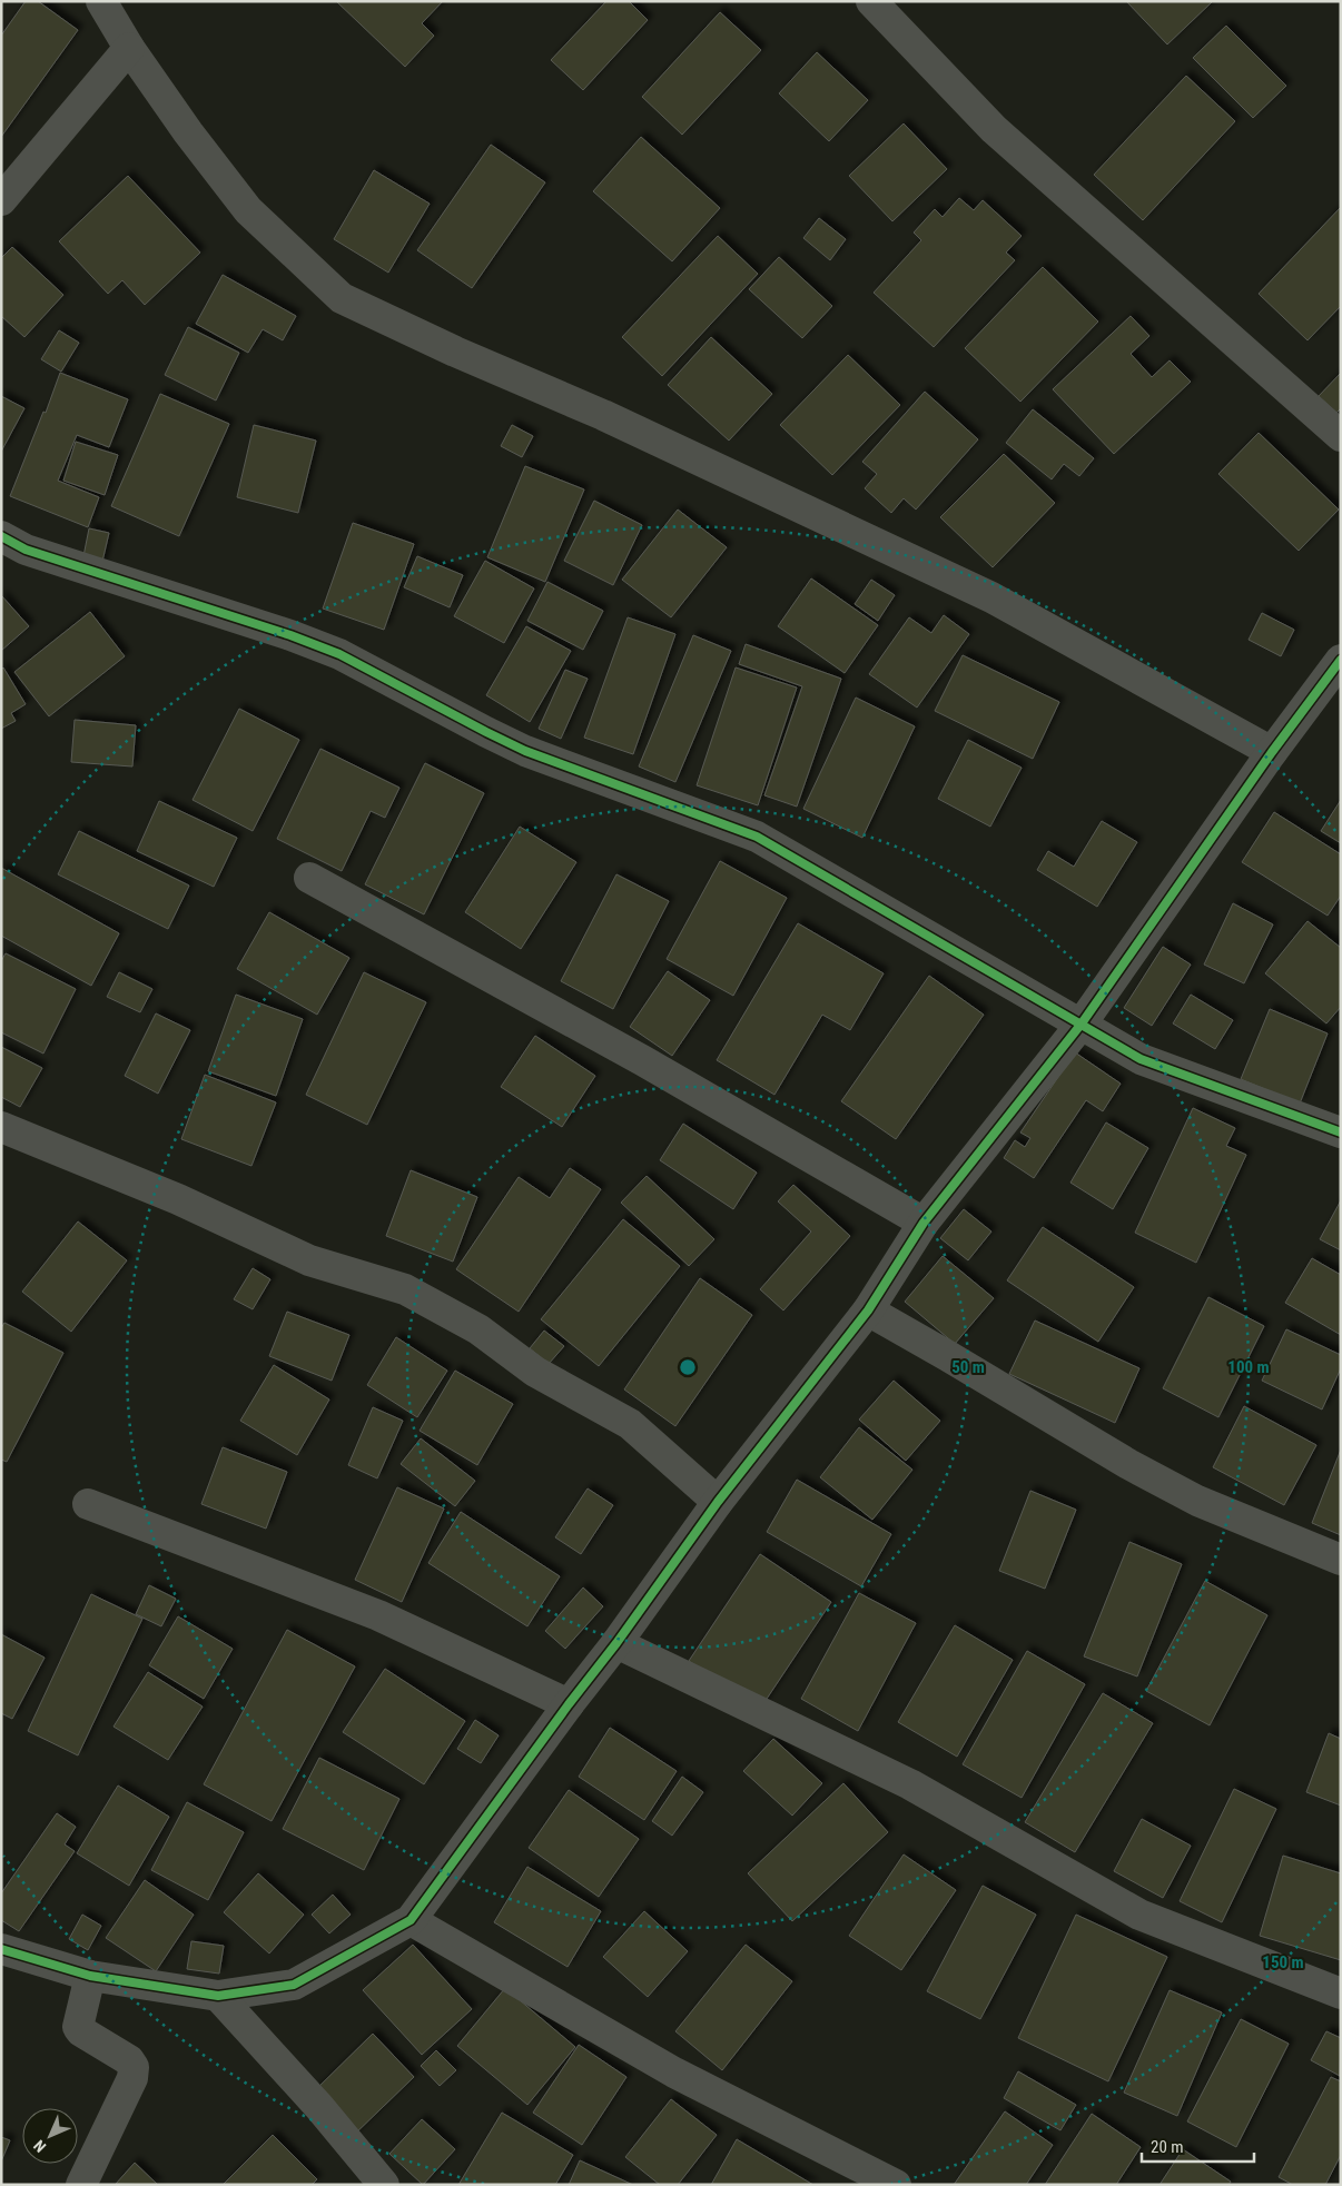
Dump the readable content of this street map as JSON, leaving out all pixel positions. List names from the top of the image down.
{
  "scale_bar": "20 m",
  "north": "bottom left",
  "rings": ["50 m", "100 m", "150 m"]
}
